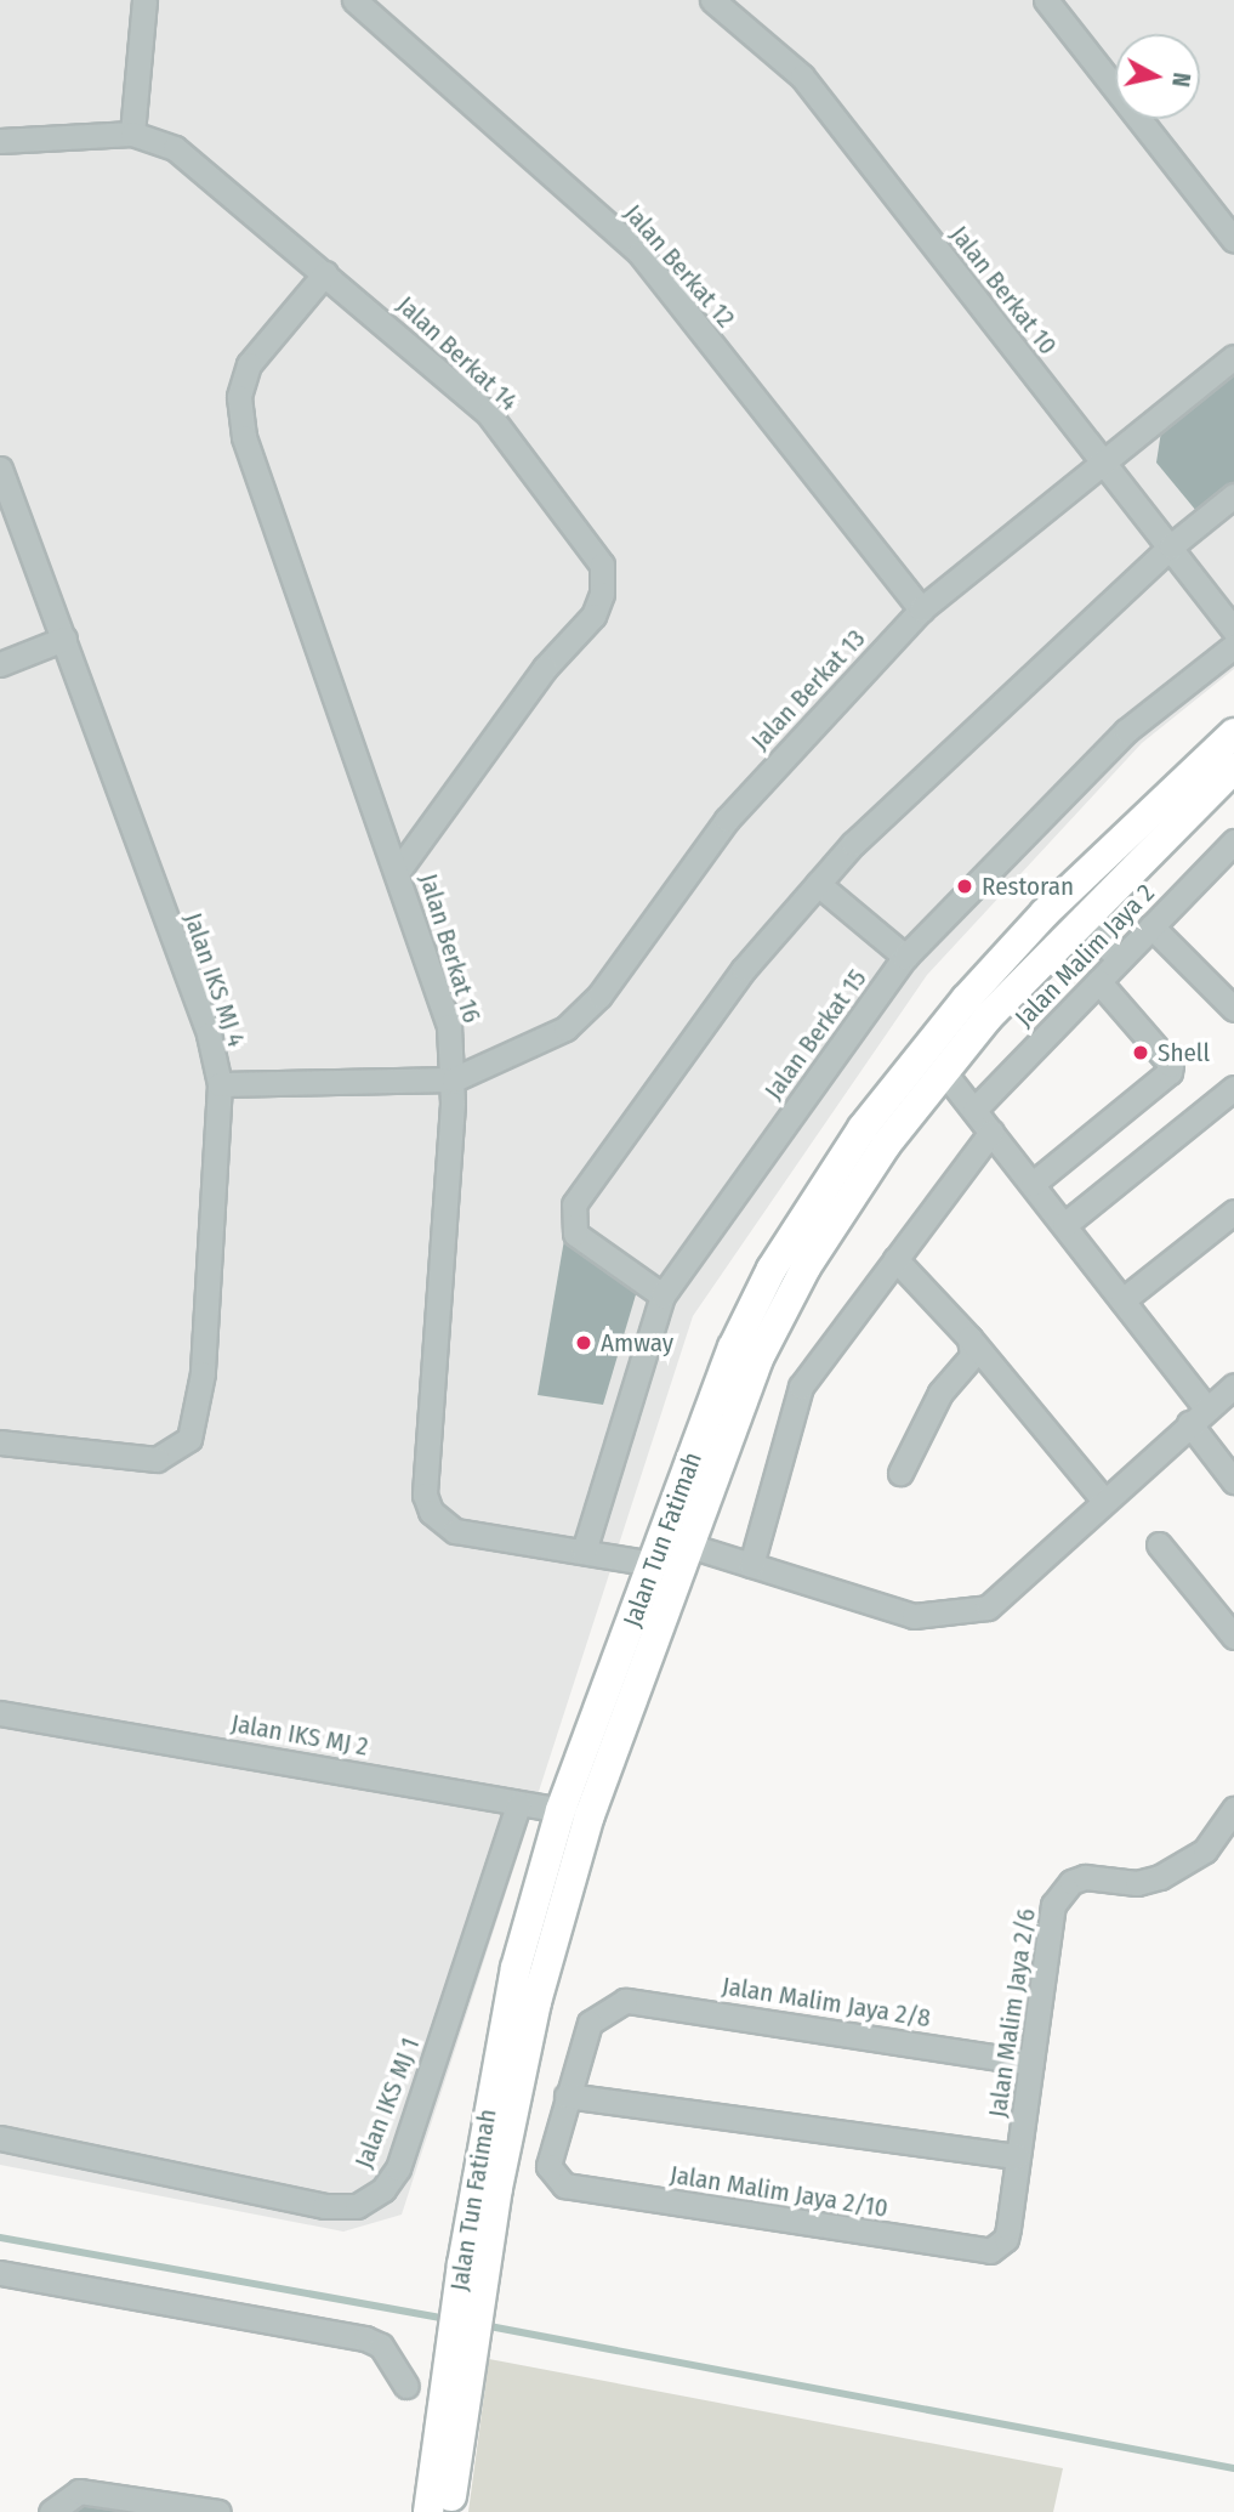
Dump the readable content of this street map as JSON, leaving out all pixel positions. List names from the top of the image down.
{
  "streets": {
    "main road": ["Jalan Tun Fatimah"],
    "street": [
      "Jalan Berkat 12",
      "Jalan Berkat 10",
      "Jalan Berkat 14",
      "Jalan Berkat 13",
      "Jalan Berkat 16",
      "Jalan Malim Jaya 2",
      "Jalan IKS MJ 4",
      "Jalan Berkat 15",
      "Jalan IKS MJ 2",
      "Jalan Malim Jaya 2/8",
      "Jalan Malim Jaya 2/6",
      "Jalan IKS MJ 1",
      "Jalan Malim Jaya 2/10"
    ]
  },
  "crossings": [
    ["Jalan Berkat 12", "Jalan Berkat 13"],
    ["Jalan Berkat 10", "Jalan Berkat 13"],
    ["Jalan Berkat 14", "Jalan Berkat 16"],
    ["Jalan Berkat 13", "Jalan Berkat 16"],
    ["Jalan Berkat 16", "Jalan Berkat 15"],
    ["Jalan Berkat 16", "Jalan Tun Fatimah"],
    ["Jalan Tun Fatimah", "Jalan IKS MJ 2"],
    ["Jalan IKS MJ 2", "Jalan IKS MJ 1"],
    ["Jalan Malim Jaya 2/8", "Jalan Malim Jaya 2/6"],
    ["Jalan Malim Jaya 2/8", "Jalan Malim Jaya 2/10"],
    ["Jalan Malim Jaya 2/6", "Jalan Malim Jaya 2/10"]
  ],
  "places": ["Restoran", "Shell", "Amway"],
  "north": "right"
}
